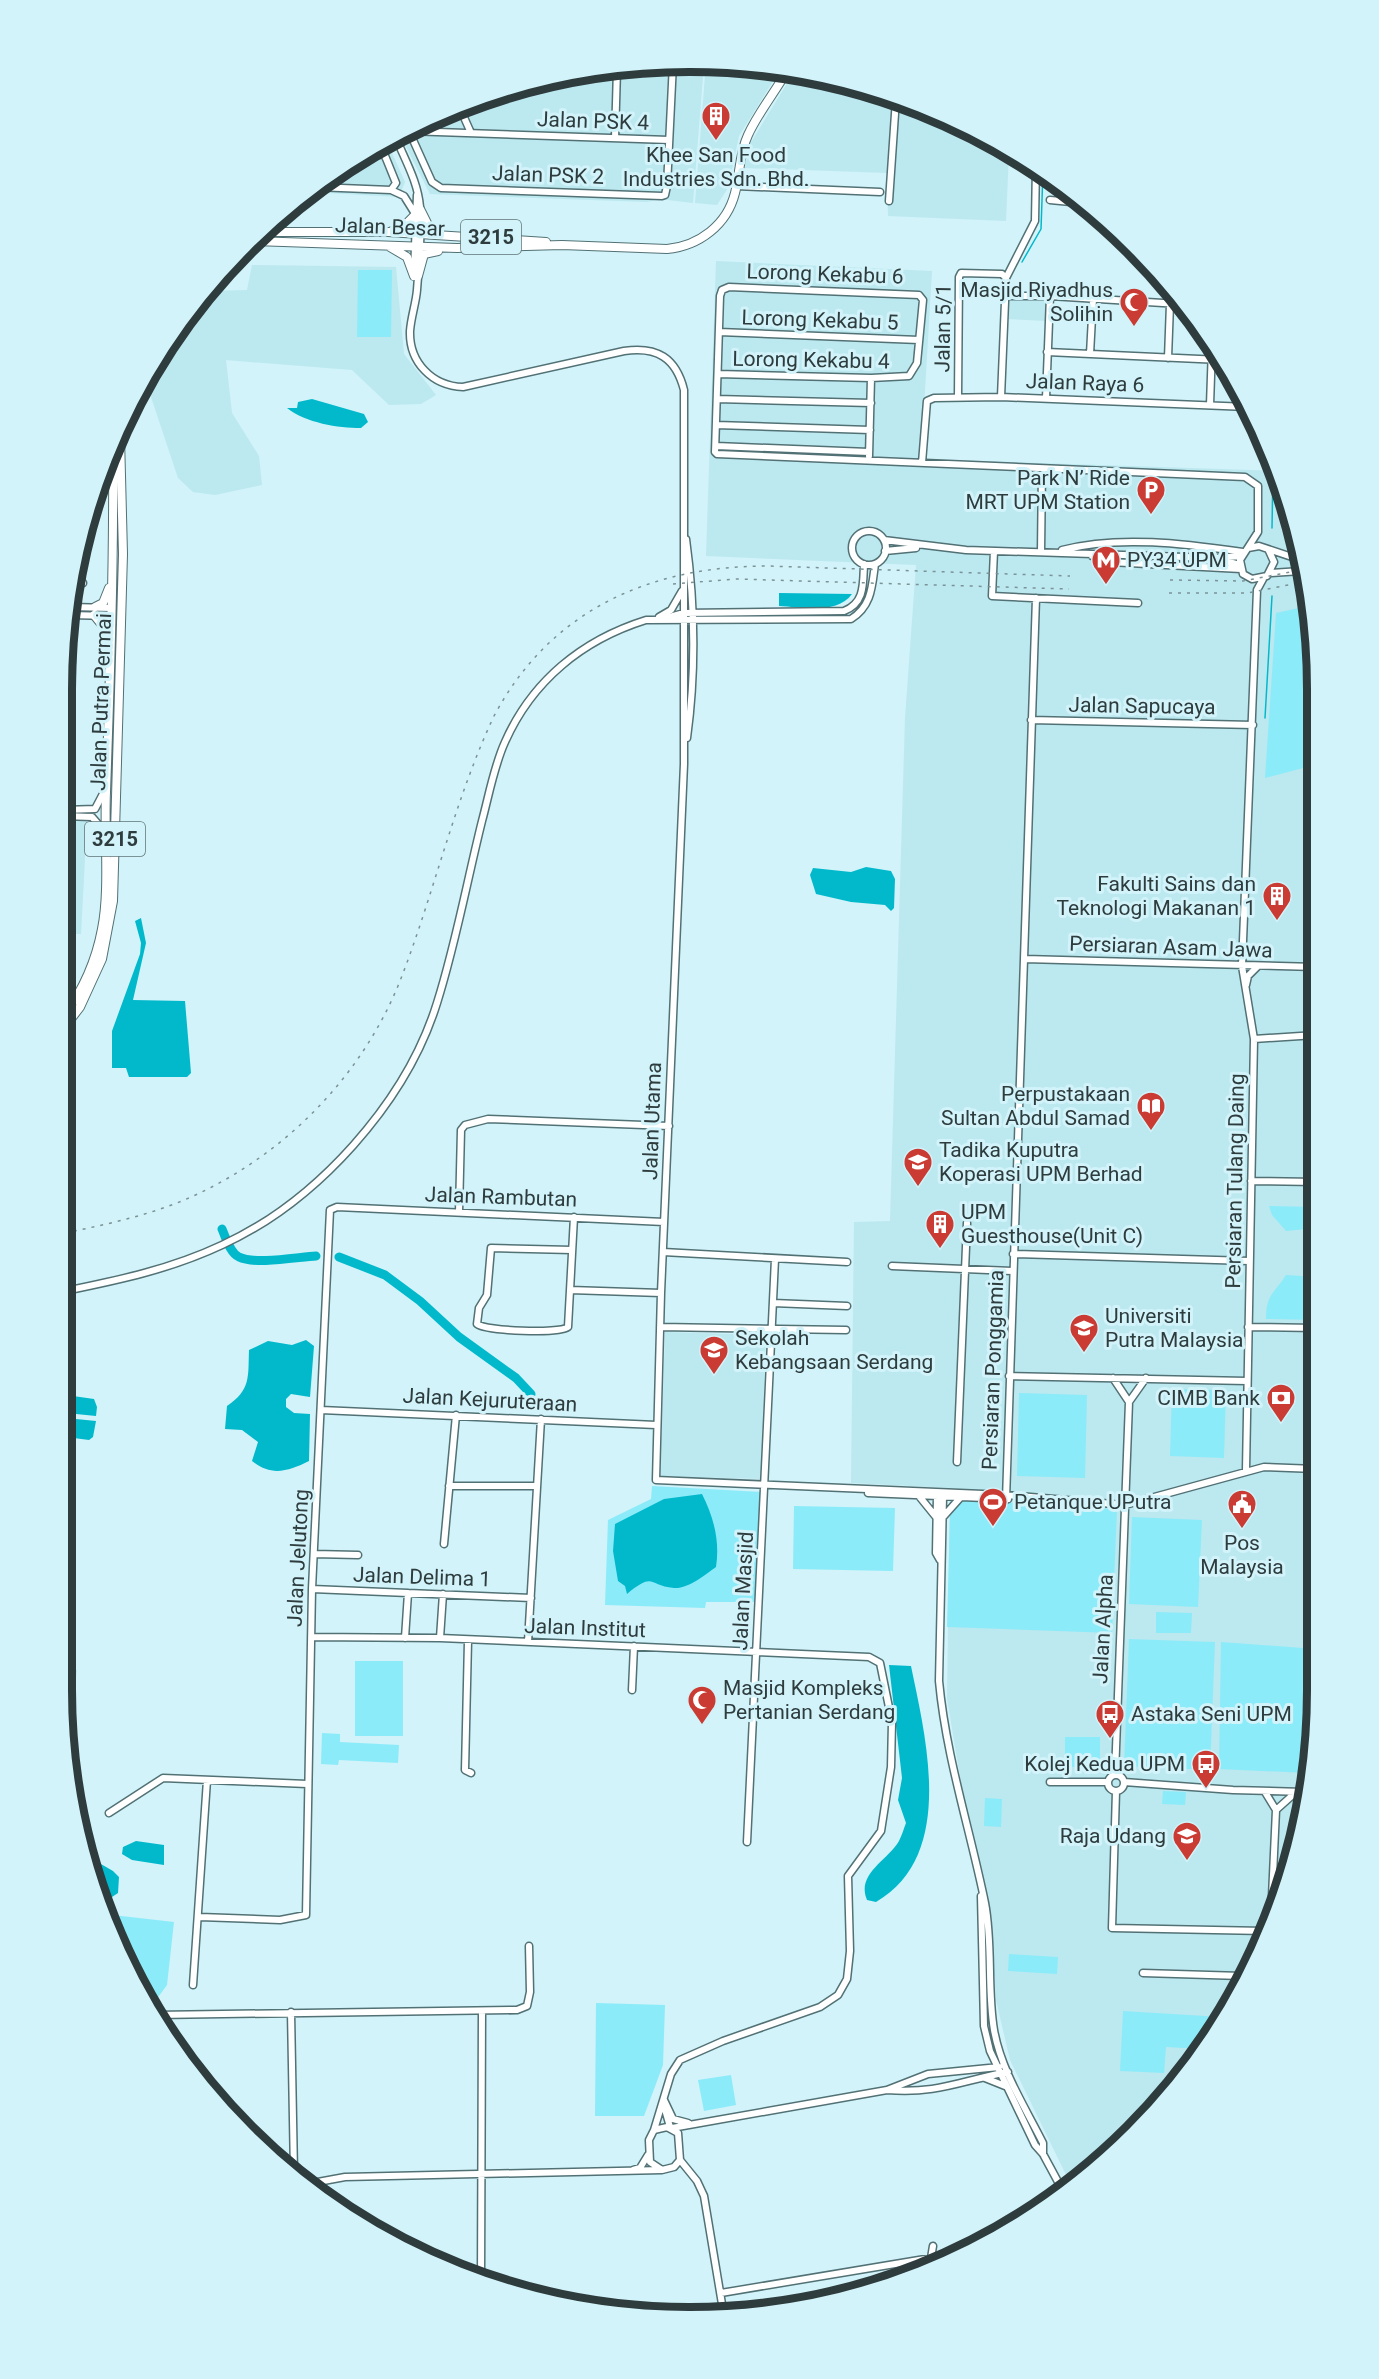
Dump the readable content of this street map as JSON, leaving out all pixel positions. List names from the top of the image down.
{
  "streets": {
    "main road": ["Jalan Besar", "3215", "Jalan Putra Permai"],
    "street": [
      "Jalan PSK 4",
      "Jalan PSK 2",
      "Lorong Kekabu 6",
      "Lorong Kekabu 5",
      "Jalan 5/1",
      "Lorong Kekabu 4",
      "Jalan Raya 6",
      "Jalan Sapucaya",
      "Persiaran Asam Jawa",
      "Jalan Utama",
      "Persiaran Tulang Daing",
      "Jalan Rambutan",
      "Persiaran Ponggamia",
      "Jalan Kejuruteraan",
      "Jalan Jelutong",
      "Jalan Delima 1",
      "Jalan Masjid",
      "Jalan Institut",
      "Jalan Alpha"
    ]
  },
  "crossings": [
    ["Jalan PSK 4", "Jalan PSK 2"],
    ["Lorong Kekabu 6", "Lorong Kekabu 5"],
    ["Lorong Kekabu 6", "Lorong Kekabu 4"],
    ["Lorong Kekabu 5", "Lorong Kekabu 4"],
    ["Jalan 5/1", "Jalan Raya 6"],
    ["Jalan Sapucaya", "Persiaran Ponggamia"],
    ["Persiaran Asam Jawa", "Persiaran Tulang Daing"],
    ["Persiaran Asam Jawa", "Persiaran Ponggamia"],
    ["Jalan Utama", "Jalan Rambutan"],
    ["Jalan Utama", "Jalan Kejuruteraan"],
    ["Jalan Utama", "Jalan Masjid"],
    ["Jalan Rambutan", "Jalan Jelutong"],
    ["Jalan Kejuruteraan", "Jalan Jelutong"],
    ["Jalan Jelutong", "Jalan Delima 1"],
    ["Jalan Jelutong", "Jalan Institut"],
    ["Jalan Masjid", "Jalan Institut"]
  ],
  "places": {
    "building": ["Khee San Food Industries Sdn. Bhd.", "Fakulti Sains dan Teknologi Makanan 1", "UPM Guesthouse(Unit C)"],
    "mosque": ["Masjid Riyadhus Solihin", "Masjid Kompleks Pertanian Serdang"],
    "parking": ["Park N’ Ride MRT UPM Station"],
    "metro station": ["PY34 UPM"],
    "library": ["Perpustakaan Sultan Abdul Samad"],
    "school or university": [
      "Tadika Kuputra Koperasi UPM Berhad",
      "Universiti Putra Malaysia",
      "Sekolah Kebangsaan Serdang",
      "Raja Udang"
    ],
    "bank": ["CIMB Bank"],
    "sports": ["Petanque UPutra"],
    "public building": ["Pos Malaysia"],
    "bus stop": ["Astaka Seni UPM", "Kolej Kedua UPM"]
  }
}
